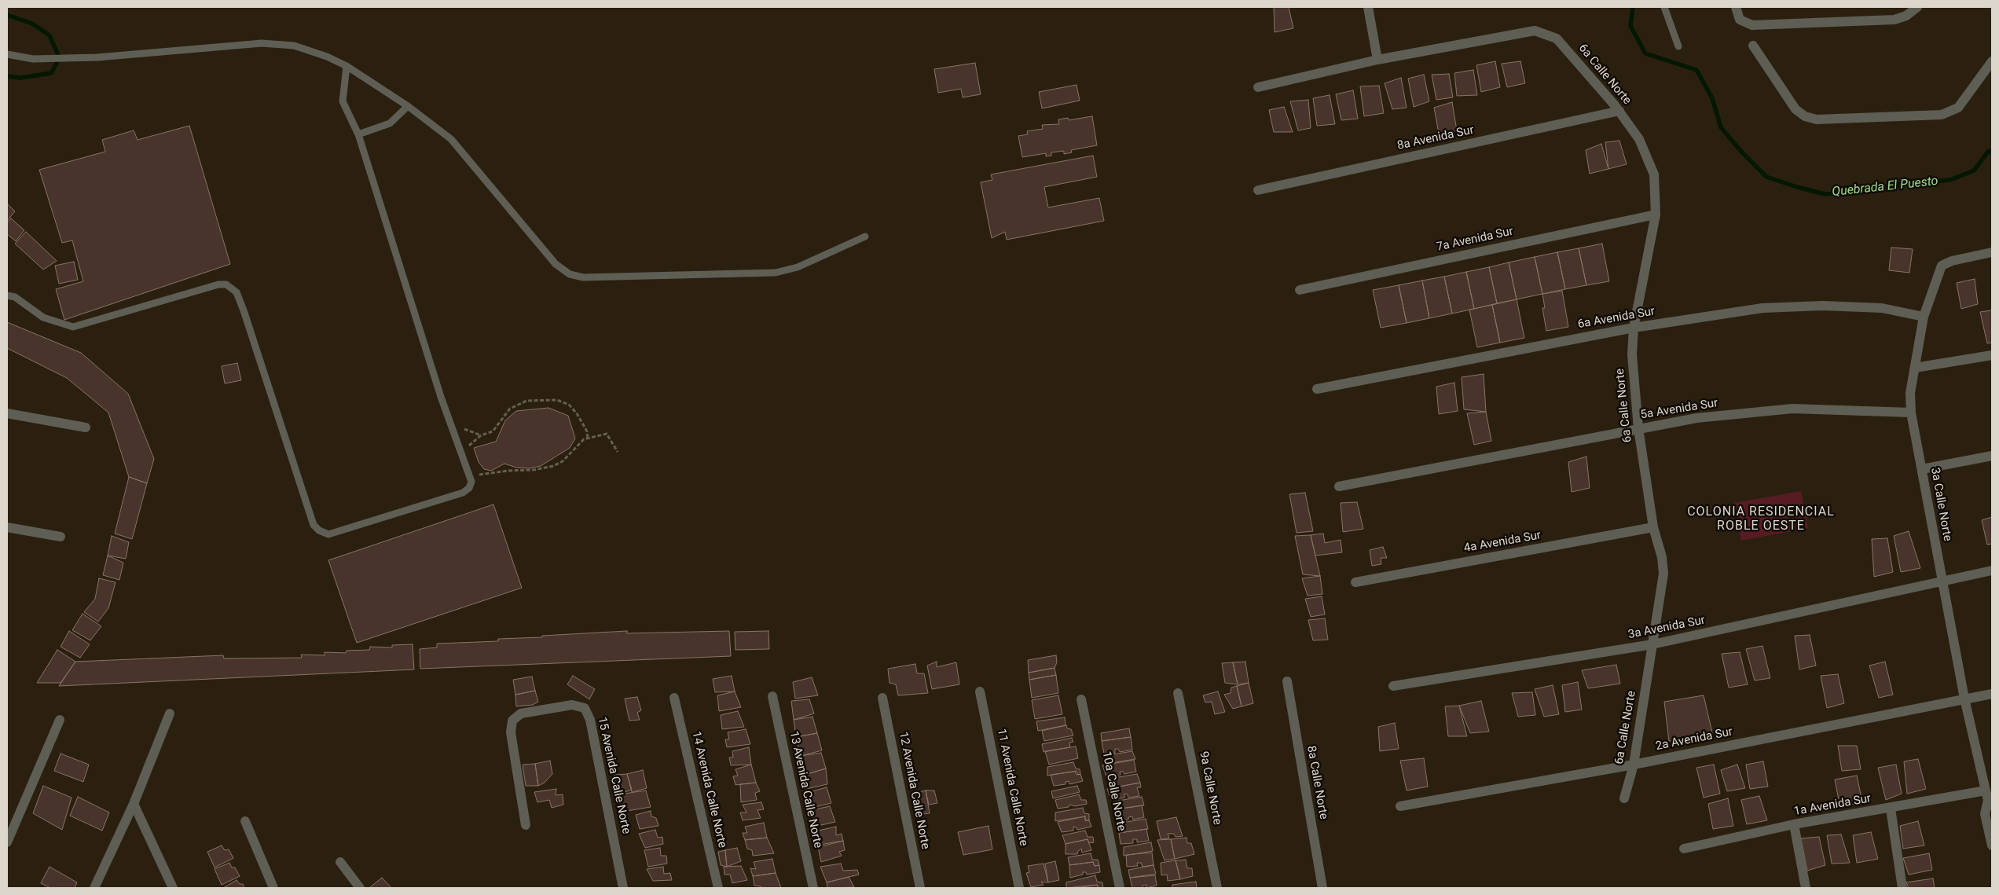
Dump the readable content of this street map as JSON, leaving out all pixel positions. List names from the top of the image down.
{
  "streets": {
    "street": [
      "6a Calle Norte",
      "8a Avenida Sur",
      "7a Avenida Sur",
      "6a Avenida Sur",
      "5a Avenida Sur",
      "3a Calle Norte",
      "4a Avenida Sur",
      "3a Avenida Sur",
      "2a Avenida Sur",
      "15 Avenida Calle Norte",
      "8a Calle Norte",
      "11 Avenida Calle Norte",
      "9a Calle Norte",
      "14 Avenida Calle Norte",
      "13 Avenida Calle Norte",
      "12 Avenida Calle Norte",
      "10a Calle Norte",
      "1a Avenida Sur"
    ]
  },
  "crossings": [
    ["6a Calle Norte", "8a Avenida Sur"],
    ["6a Calle Norte", "7a Avenida Sur"],
    ["6a Calle Norte", "6a Avenida Sur"],
    ["6a Calle Norte", "5a Avenida Sur"],
    ["6a Calle Norte", "4a Avenida Sur"],
    ["6a Calle Norte", "3a Avenida Sur"],
    ["6a Calle Norte", "2a Avenida Sur"],
    ["6a Avenida Sur", "3a Calle Norte"],
    ["5a Avenida Sur", "3a Calle Norte"],
    ["3a Calle Norte", "3a Avenida Sur"],
    ["3a Calle Norte", "2a Avenida Sur"],
    ["3a Calle Norte", "1a Avenida Sur"]
  ],
  "districts": ["COLONIA RESIDENCIAL ROBLE OESTE"],
  "water": ["Quebrada El Puesto"]
}
